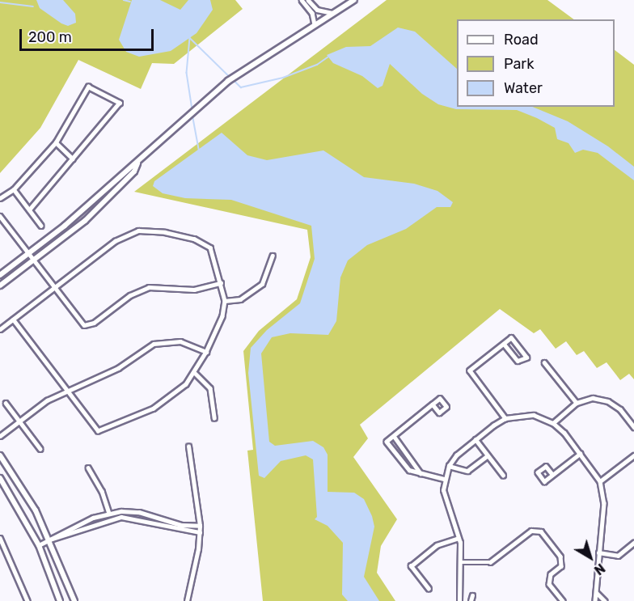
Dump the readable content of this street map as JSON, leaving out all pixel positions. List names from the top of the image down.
{
  "legend": ["Road", "Park", "Water"],
  "scale_bar": "200 m",
  "north": "bottom right"
}
